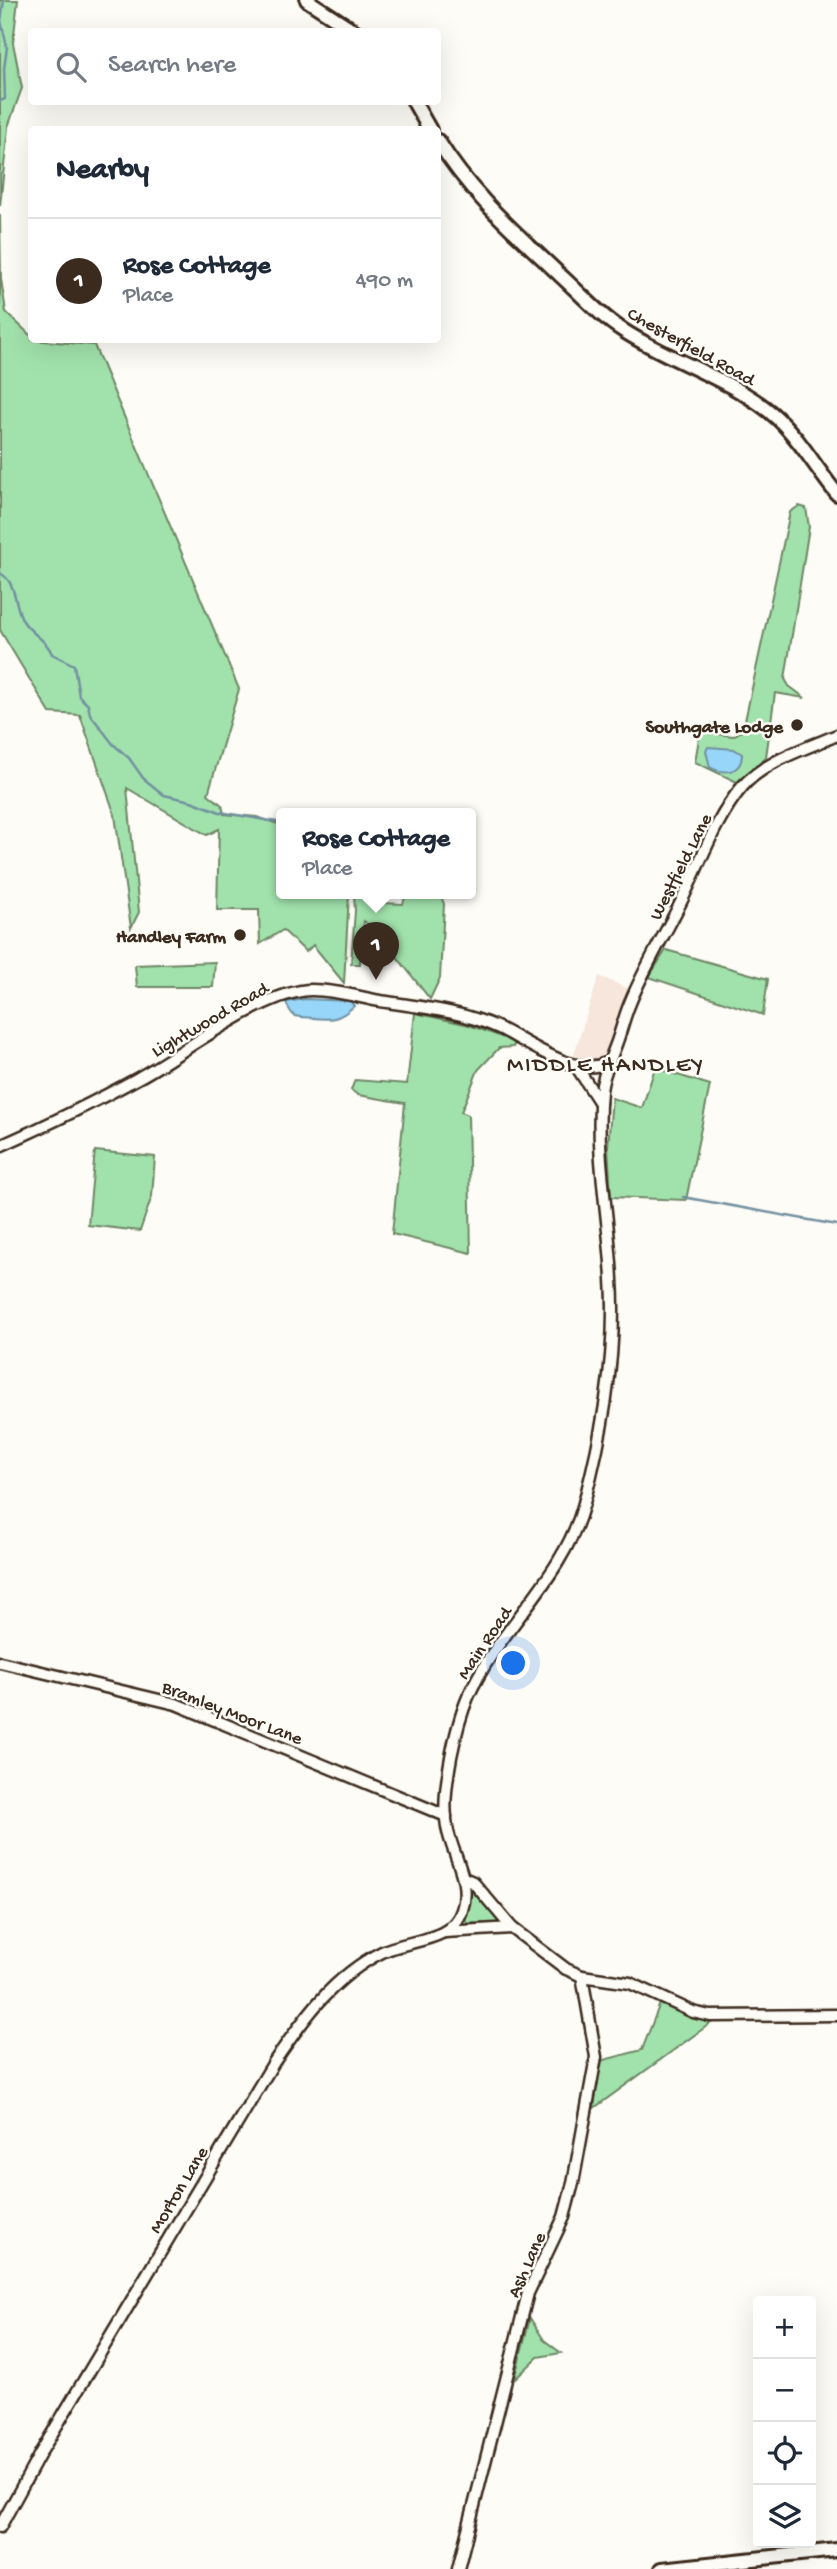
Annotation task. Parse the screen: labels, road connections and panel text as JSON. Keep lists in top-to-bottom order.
{
  "streets": {
    "main road": ["Chesterfield Road"],
    "street": [
      "Westfield Lane",
      "Lightwood Road",
      "Main Road",
      "Bramley Moor Lane",
      "Morton Lane",
      "Ash Lane"
    ]
  },
  "crossings": [
    ["Westfield Lane", "Main Road"],
    ["Main Road", "Bramley Moor Lane"],
    ["Main Road", "Morton Lane"],
    ["Main Road", "Ash Lane"]
  ],
  "districts": ["MIDDLE HANDLEY"],
  "places": ["Southgate Lodge", "Handley Farm"],
  "page": {
    "search": "Search here",
    "heading": "Nearby",
    "list": [
      {
        "mark": "1",
        "name": "Rose Cottage",
        "note": "Place",
        "value": "490 m"
      }
    ],
    "popup": ["Rose Cottage", "Place"],
    "pins": "1",
    "map_buttons": ["+", "−"]
  }
}
